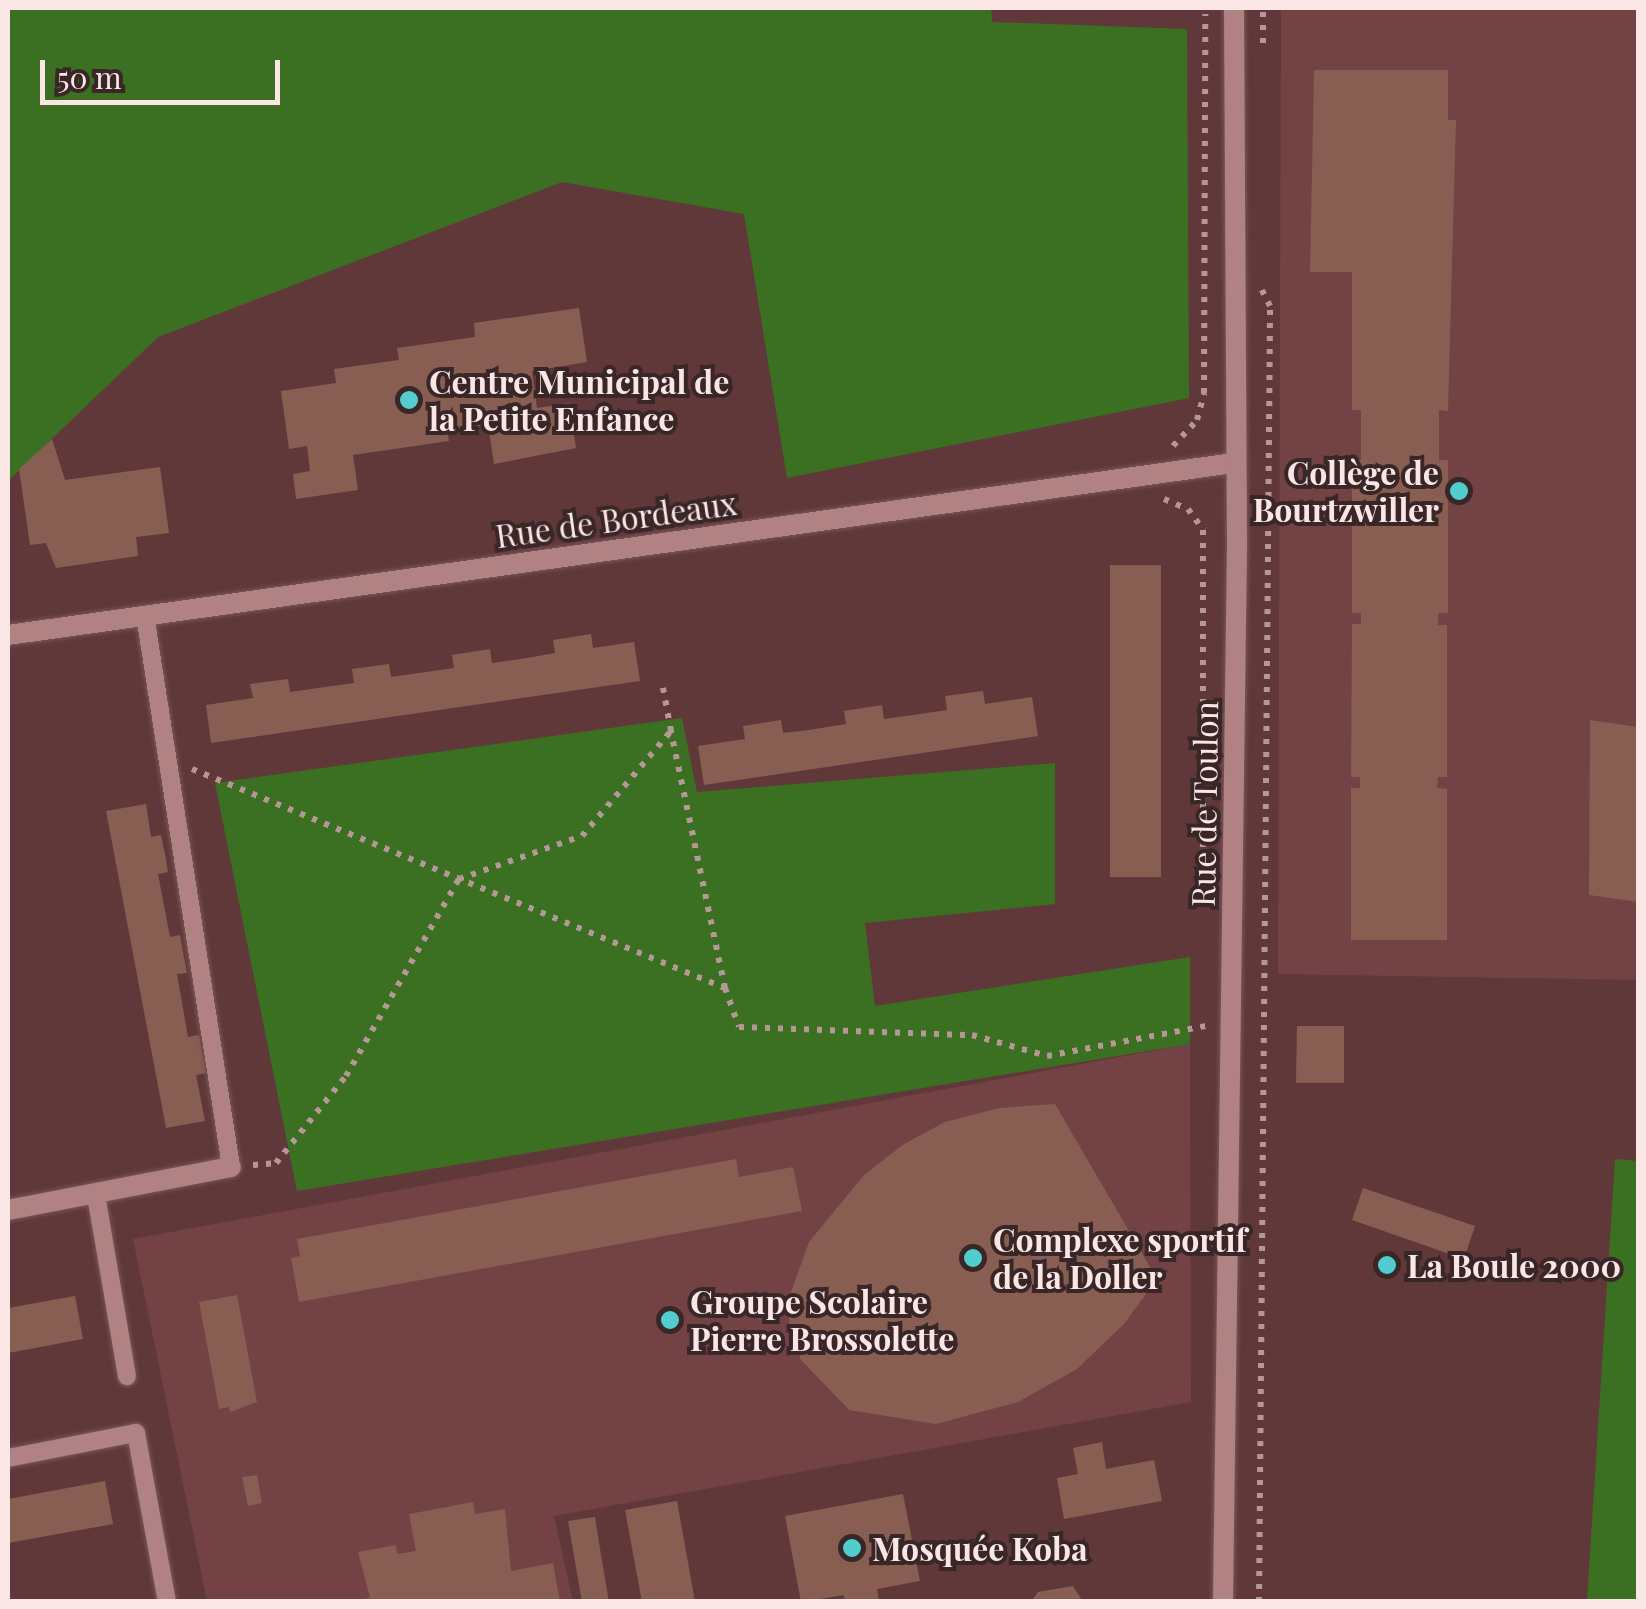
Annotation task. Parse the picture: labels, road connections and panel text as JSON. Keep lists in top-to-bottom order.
{
  "streets": {
    "street": ["Rue de Bordeaux", "Rue de Toulon"]
  },
  "crossings": [
    ["Rue de Bordeaux", "Rue de Toulon"]
  ],
  "places": [
    "Centre Municipal de la Petite Enfance",
    "Collège de Bourtzwiller",
    "Complexe sportif de la Doller",
    "La Boule 2000",
    "Groupe Scolaire Pierre Brossolette",
    "Mosquée Koba"
  ],
  "scale_bar": "50 m"
}
